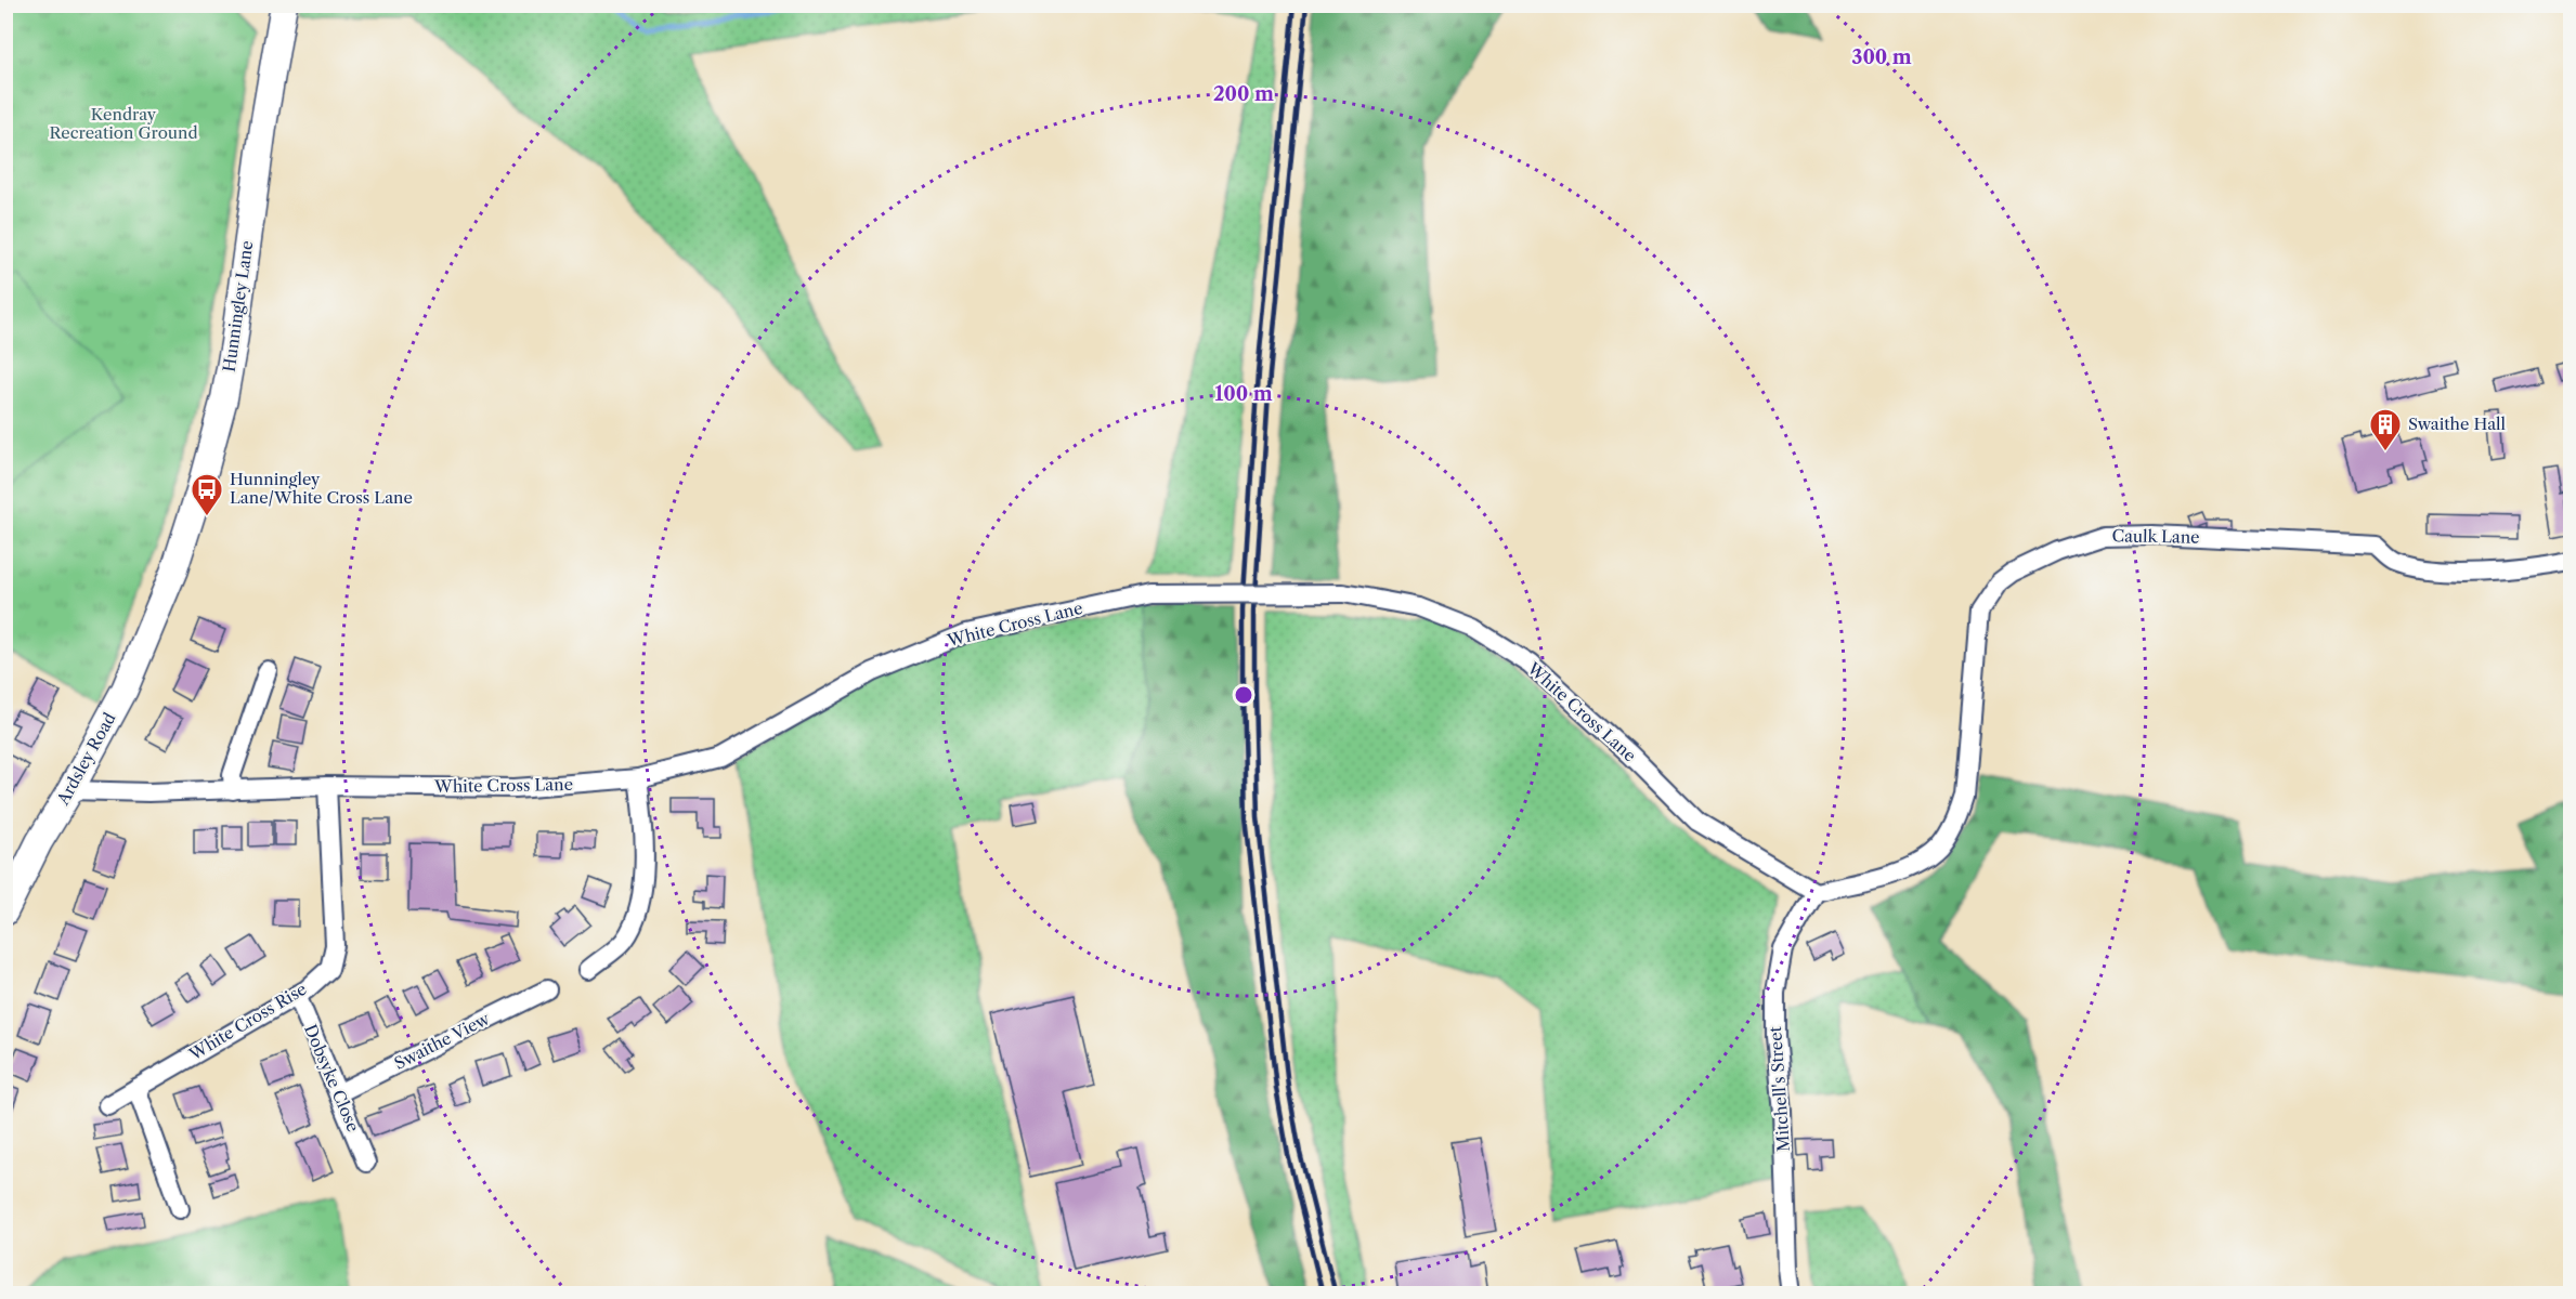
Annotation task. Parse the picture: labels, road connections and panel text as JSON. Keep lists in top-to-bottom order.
{
  "streets": {
    "main road": ["Hunningley Lane", "Ardsley Road"],
    "street": [
      "Caulk Lane",
      "White Cross Lane",
      "White Cross Rise",
      "Swaithe View",
      "Dobsyke Close",
      "Mitchell's Street"
    ]
  },
  "crossings": [
    ["Hunningley Lane", "Ardsley Road"],
    ["Caulk Lane", "White Cross Lane"],
    ["Caulk Lane", "Mitchell's Street"],
    ["White Cross Lane", "Ardsley Road"],
    ["White Cross Lane", "White Cross Rise"],
    ["White Cross Lane", "Mitchell's Street"],
    ["White Cross Rise", "Dobsyke Close"],
    ["Swaithe View", "Dobsyke Close"]
  ],
  "parks": ["Kendray Recreation Ground"],
  "places": {
    "building": ["Swaithe Hall"],
    "bus stop": ["Hunningley Lane/White Cross Lane"]
  },
  "rings": ["300 m", "200 m", "100 m"]
}
